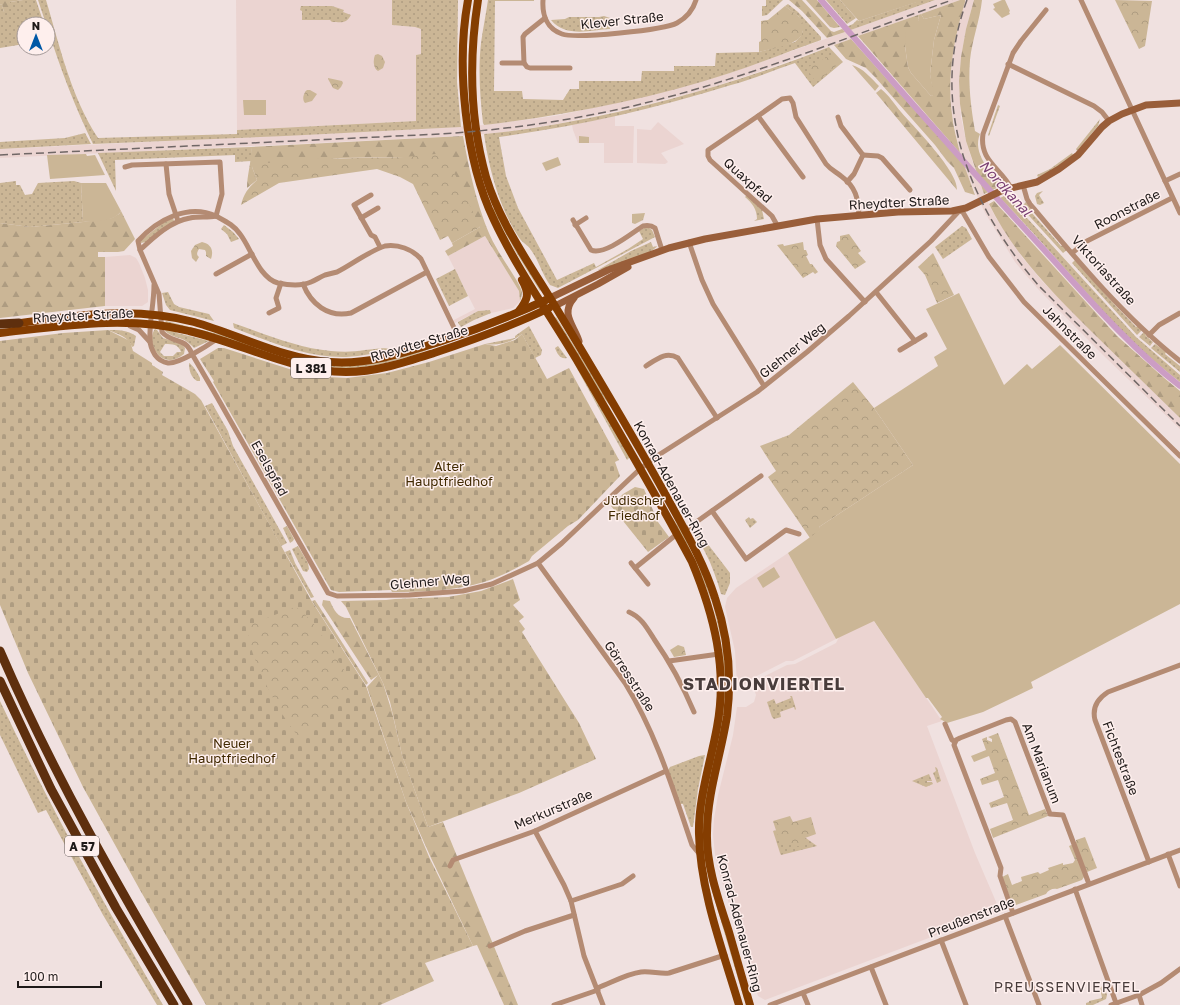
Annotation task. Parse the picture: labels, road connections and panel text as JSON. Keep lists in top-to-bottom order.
{
  "streets": {
    "highway": ["A 57"],
    "main road": ["Rheydter Straße", "L 381", "Konrad-Adenauer-Ring"],
    "street": [
      "Klever Straße",
      "Quaxpfad",
      "Roonstraße",
      "Viktoriastraße",
      "Jahnstraße",
      "Glehner Weg",
      "Eselspfad",
      "Görresstraße",
      "Fichtestraße",
      "Am Marianum",
      "Merkurstraße",
      "Preußenstraße"
    ]
  },
  "crossings": [
    ["Quaxpfad", "Rheydter Straße"],
    ["Rheydter Straße", "Viktoriastraße"],
    ["Rheydter Straße", "Jahnstraße"],
    ["Rheydter Straße", "Glehner Weg"],
    ["Rheydter Straße", "Eselspfad"],
    ["Rheydter Straße", "Konrad-Adenauer-Ring"],
    ["Roonstraße", "Viktoriastraße"],
    ["Jahnstraße", "Glehner Weg"],
    ["Glehner Weg", "Eselspfad"],
    ["Glehner Weg", "Konrad-Adenauer-Ring"],
    ["Glehner Weg", "Görresstraße"],
    ["Konrad-Adenauer-Ring", "Görresstraße"],
    ["Görresstraße", "Merkurstraße"],
    ["Fichtestraße", "Preußenstraße"],
    ["Am Marianum", "Preußenstraße"]
  ],
  "districts": ["STADIONVIERTEL", "PREUSSENVIERTEL"],
  "water": ["Nordkanal"],
  "parks": ["Alter Hauptfriedhof", "Jüdischer Friedhof", "Neuer Hauptfriedhof"],
  "scale_bar": "100 m",
  "north": "top"
}
